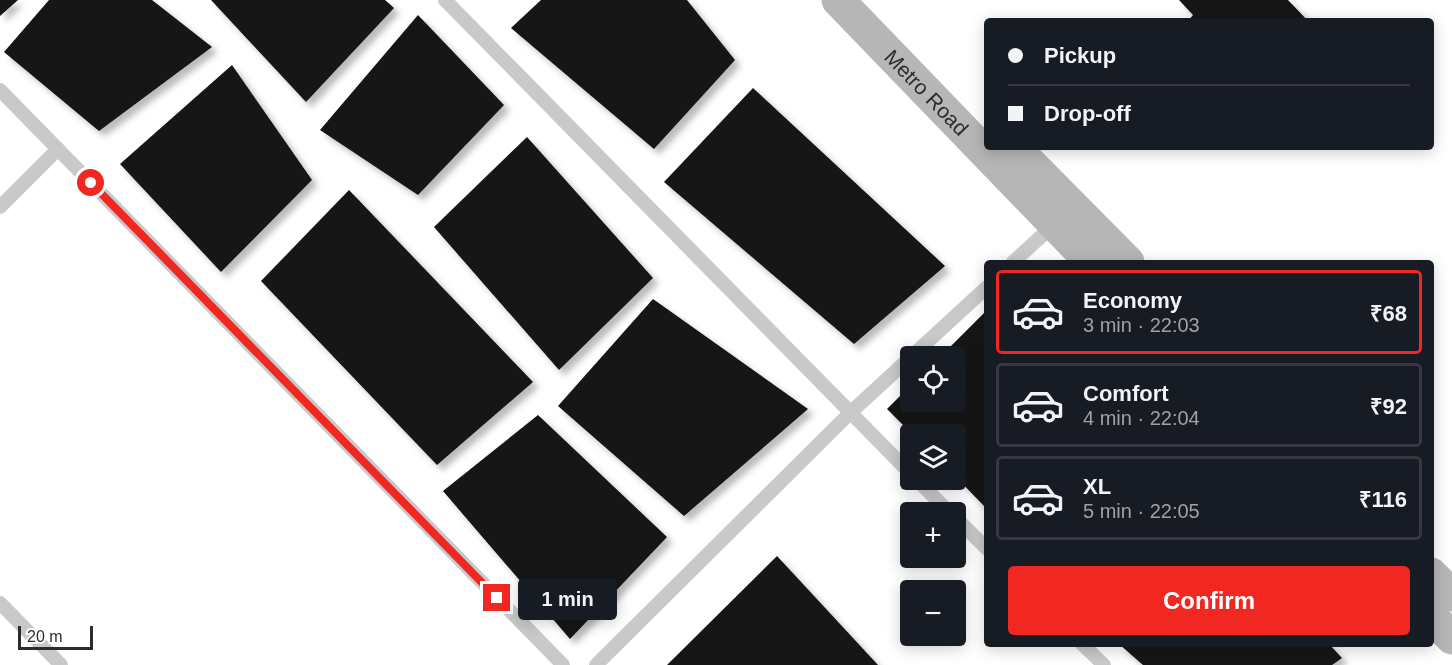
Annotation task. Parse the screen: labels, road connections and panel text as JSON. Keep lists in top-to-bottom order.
{
  "streets": {
    "street": ["Metro Road"]
  },
  "scale_bar": "20 m",
  "page": {
    "banner": ["Pickup", "Drop-off"],
    "list": [
      {
        "name": "Economy",
        "note": "3 min · 22:03",
        "value": "₹68"
      },
      {
        "name": "Comfort",
        "note": "4 min · 22:04",
        "value": "₹92"
      },
      {
        "name": "XL",
        "note": "5 min · 22:05",
        "value": "₹116"
      }
    ],
    "map_buttons": ["+", "−"],
    "buttons": "Confirm",
    "bubble": "1 min",
    "scale": "20 m"
  }
}
